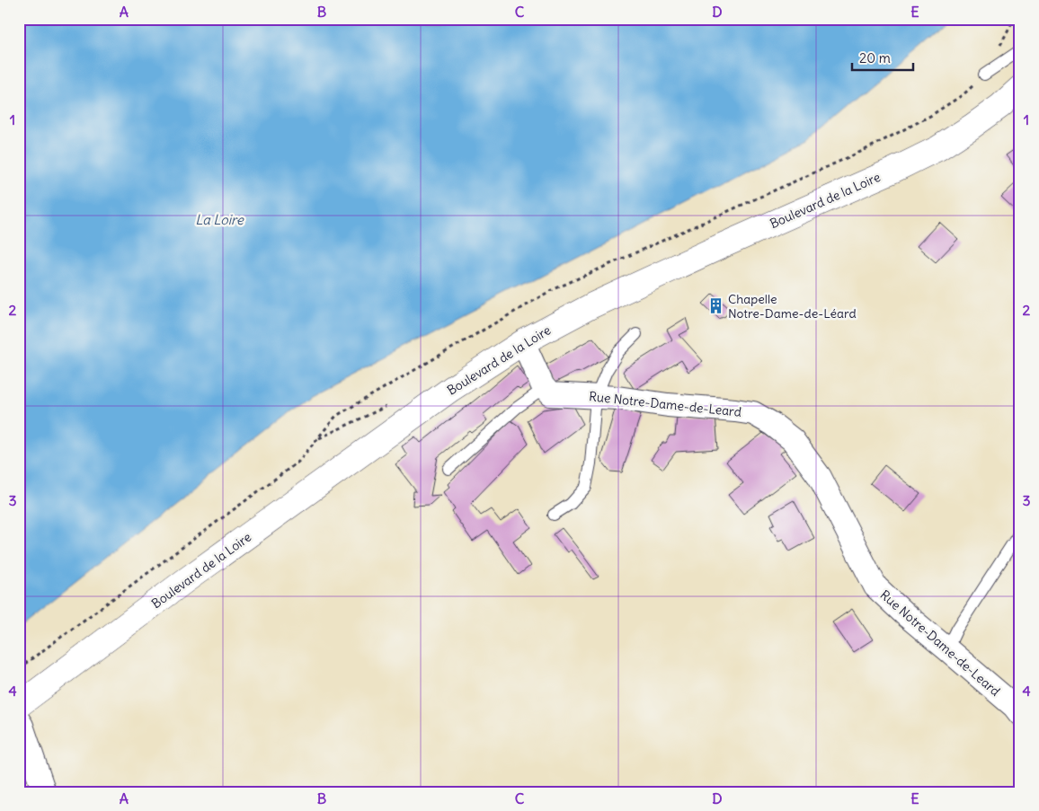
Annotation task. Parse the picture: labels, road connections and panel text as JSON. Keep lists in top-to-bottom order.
{
  "streets": {
    "main road": ["Boulevard de la Loire"],
    "street": ["Rue Notre-Dame-de-Leard"]
  },
  "water": ["La Loire"],
  "places": {
    "building": ["Chapelle Notre-Dame-de-Léard"]
  },
  "scale_bar": "20 m",
  "grid": {
    "columns": [
      "A",
      "B",
      "C",
      "D",
      "E"
    ],
    "rows": [
      "1",
      "2",
      "3",
      "4"
    ]
  }
}
